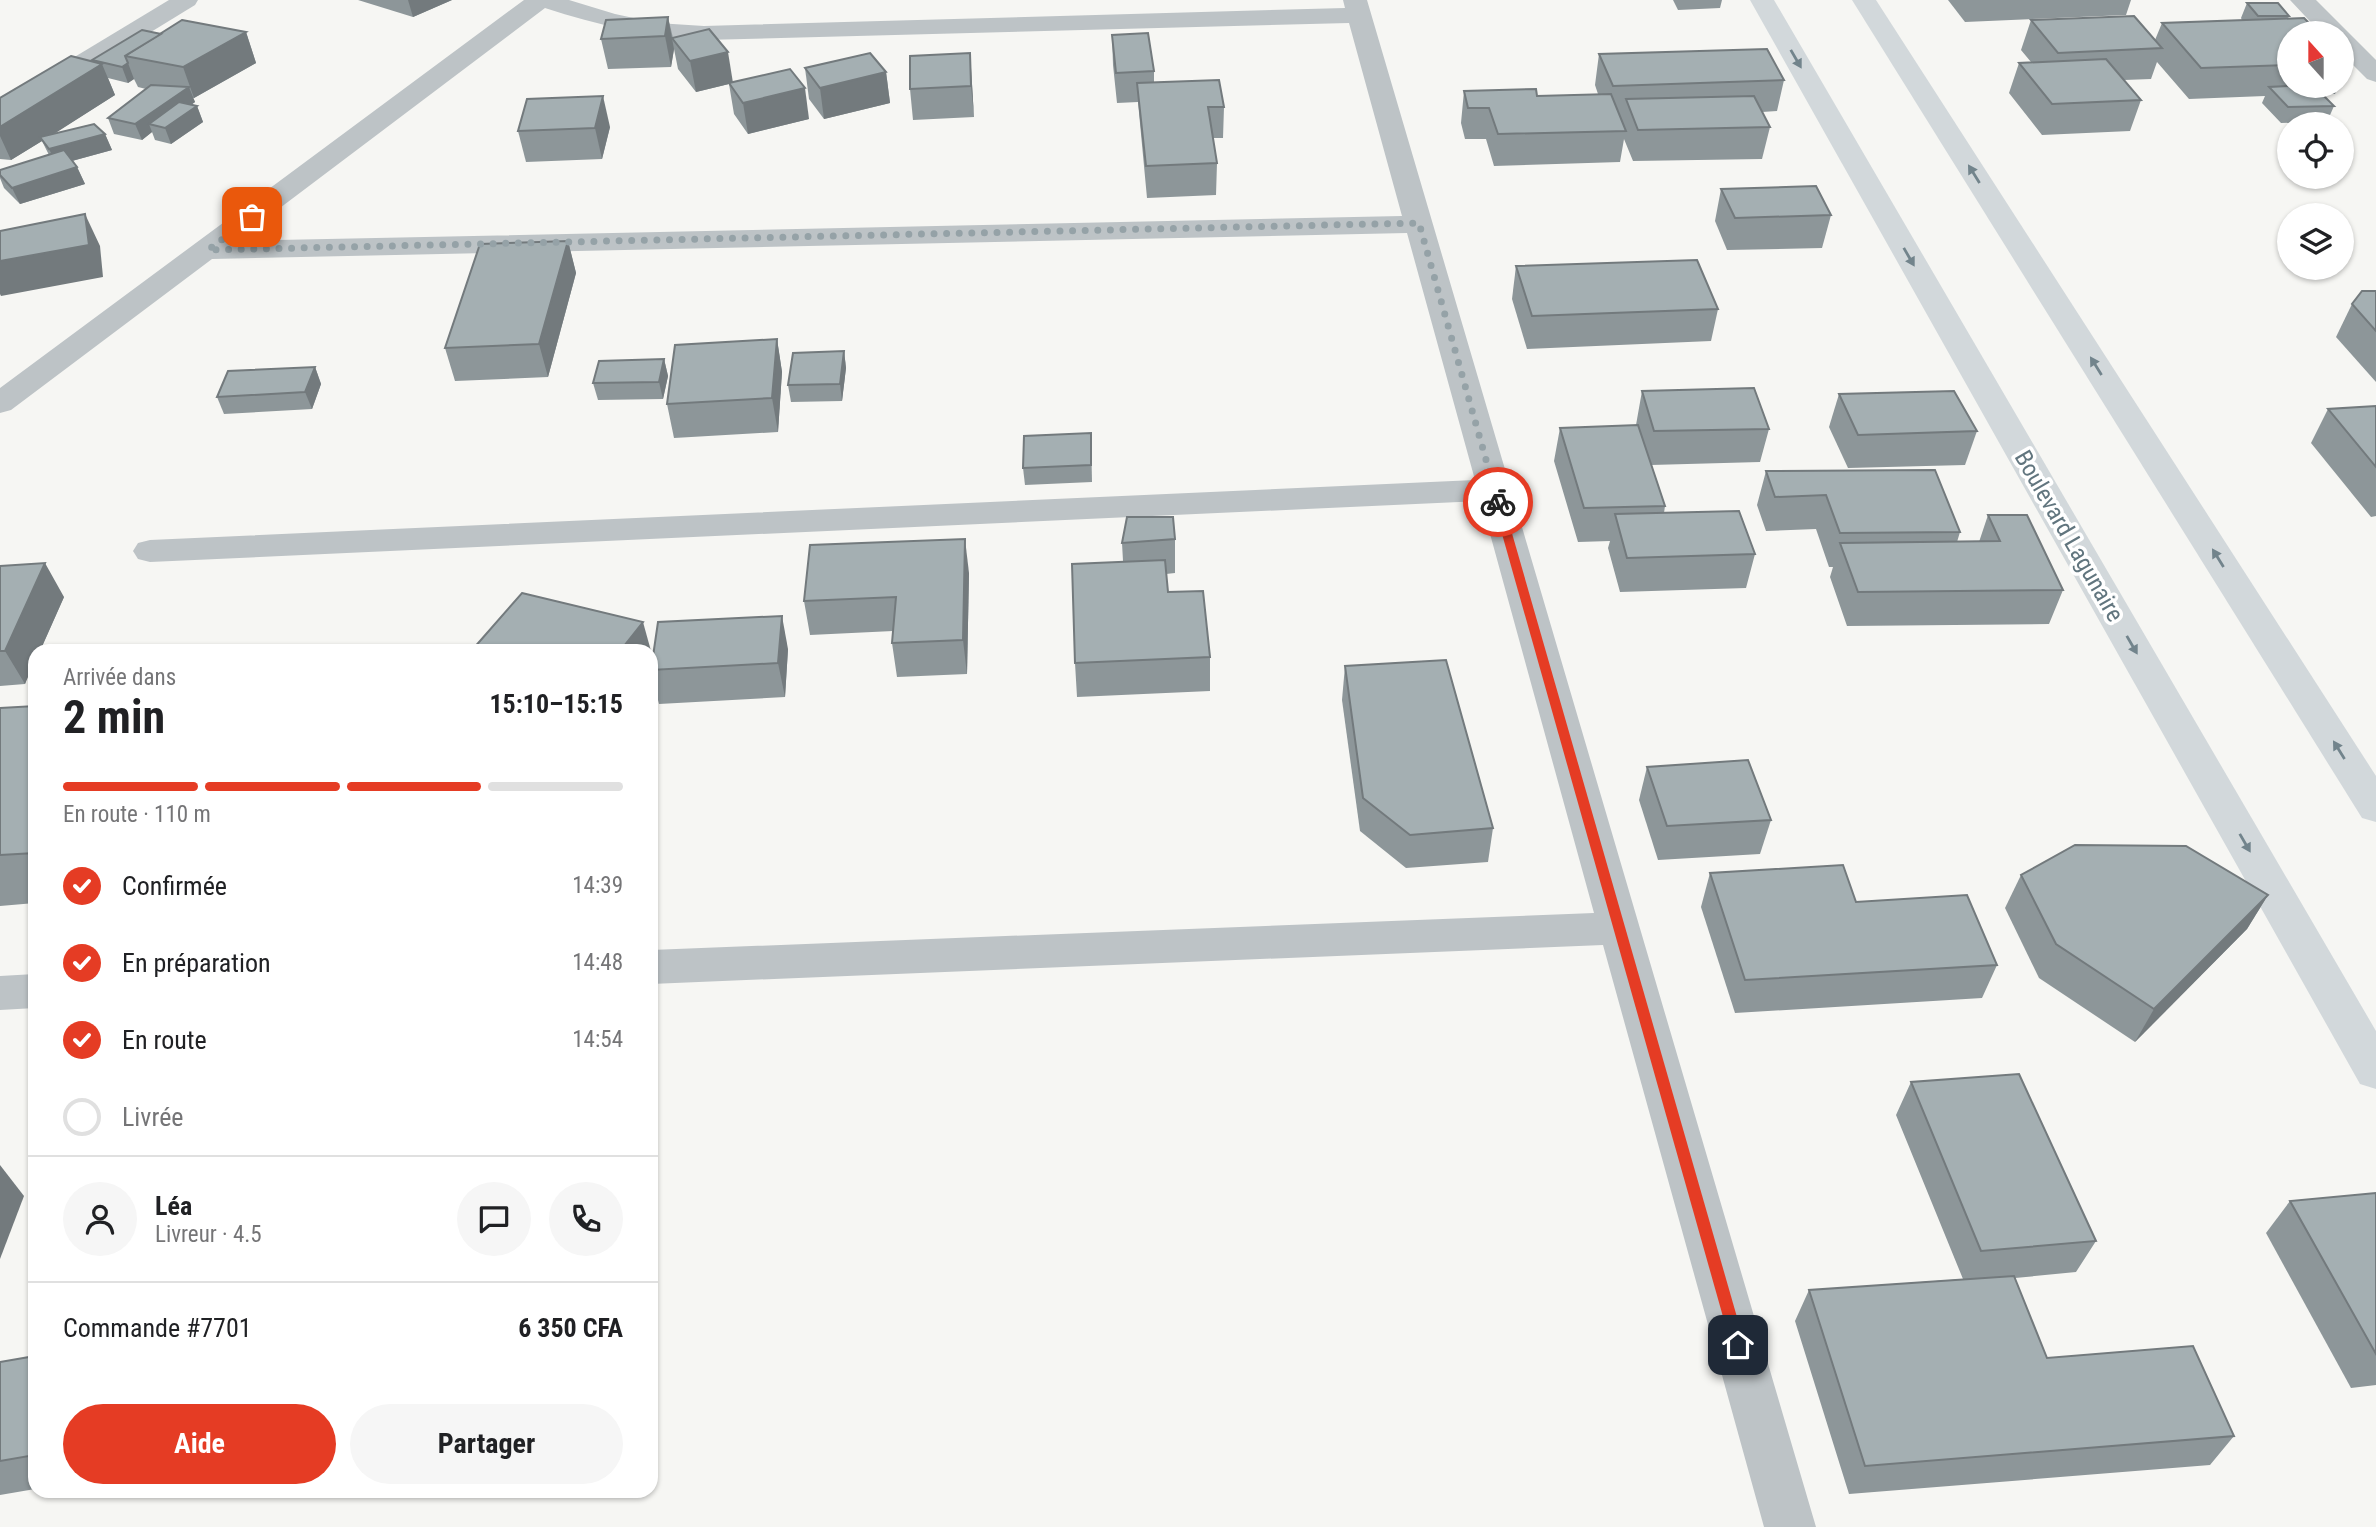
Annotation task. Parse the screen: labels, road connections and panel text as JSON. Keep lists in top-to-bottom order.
{
  "streets": {
    "main road": ["Boulevard Lagunaire"]
  },
  "north": "top",
  "page": {
    "heading": ["2 min", "Arrivée dans", "15:10–15:15"],
    "panel": [
      "Léa",
      "Livreur · 4.5",
      "Commande #7701",
      "6 350 CFA"
    ],
    "bar": "En route · 110 m",
    "list": [
      ["Confirmée", "14:39"],
      ["En préparation", "14:48"],
      ["En route", "14:54"],
      "Livrée"
    ],
    "buttons": ["Aide", "Partager"]
  }
}
